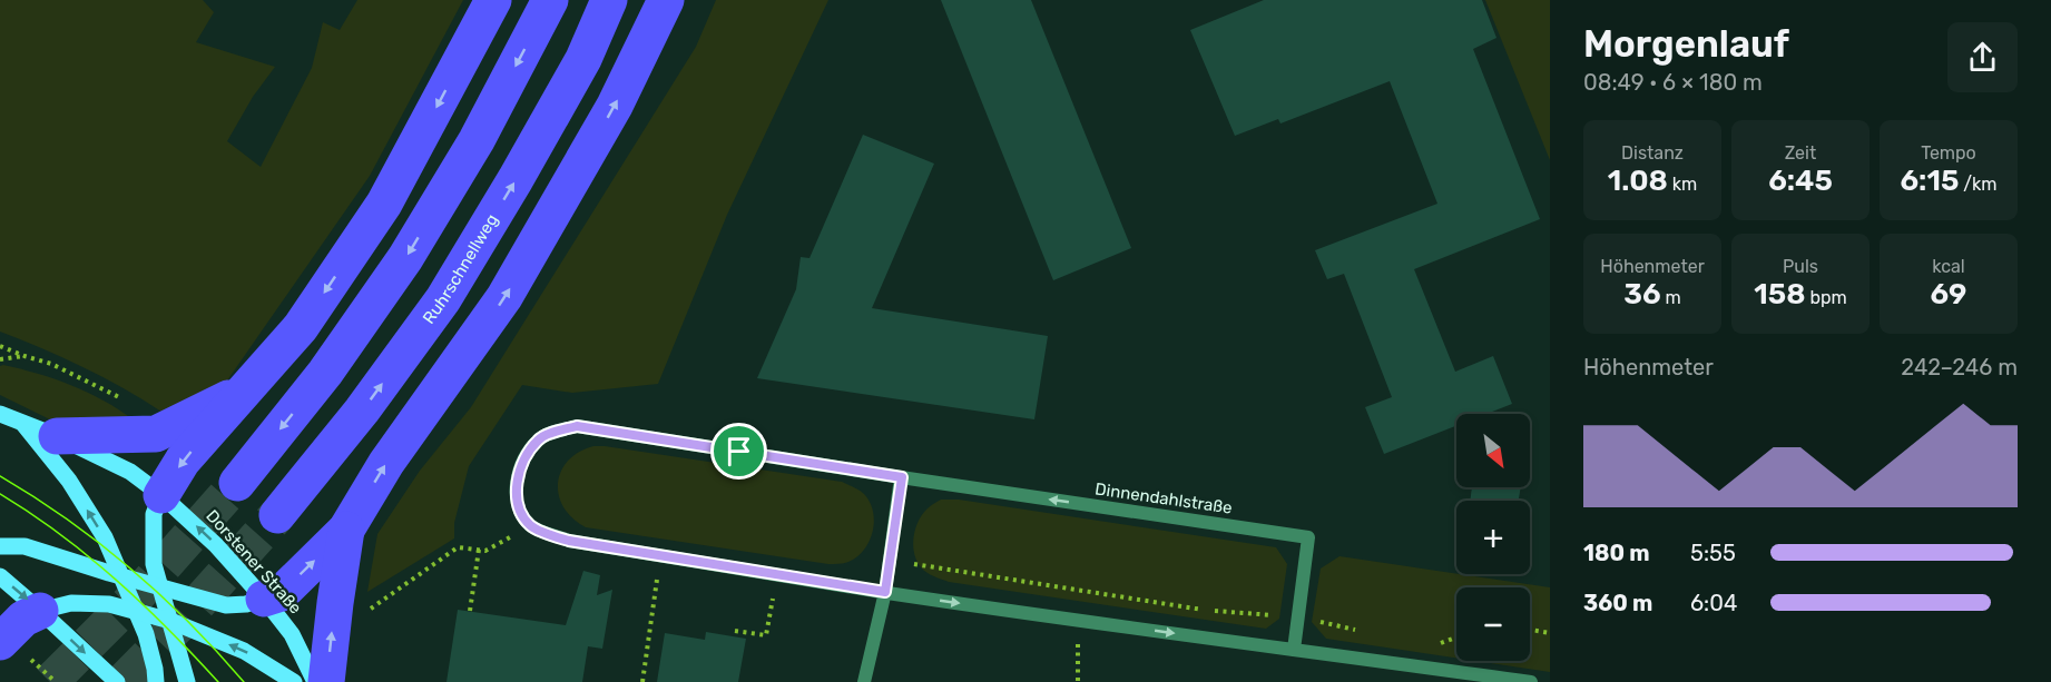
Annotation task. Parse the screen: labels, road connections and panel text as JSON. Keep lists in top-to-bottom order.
{
  "streets": {
    "highway": ["Ruhrschnellweg"],
    "main road": ["Dorstener Straße"],
    "street": ["Dinnendahlstraße"]
  },
  "north": "bottom right",
  "page": {
    "heading": ["Morgenlauf", "08:49 · 6 × 180 m"],
    "stats": [
      ["Distanz", "1.08 km"],
      ["Zeit", "6:45"],
      ["Tempo", "6:15 /km"],
      ["Höhenmeter", "36 m"],
      ["Puls", "158 bpm"],
      ["kcal", "69"]
    ],
    "chart": ["Höhenmeter", "242–246 m"],
    "map_buttons": ["+", "−"],
    "list": [
      {
        "name": "180 m",
        "note": "5:55"
      },
      {
        "name": "360 m",
        "note": "6:04"
      }
    ]
  }
}
